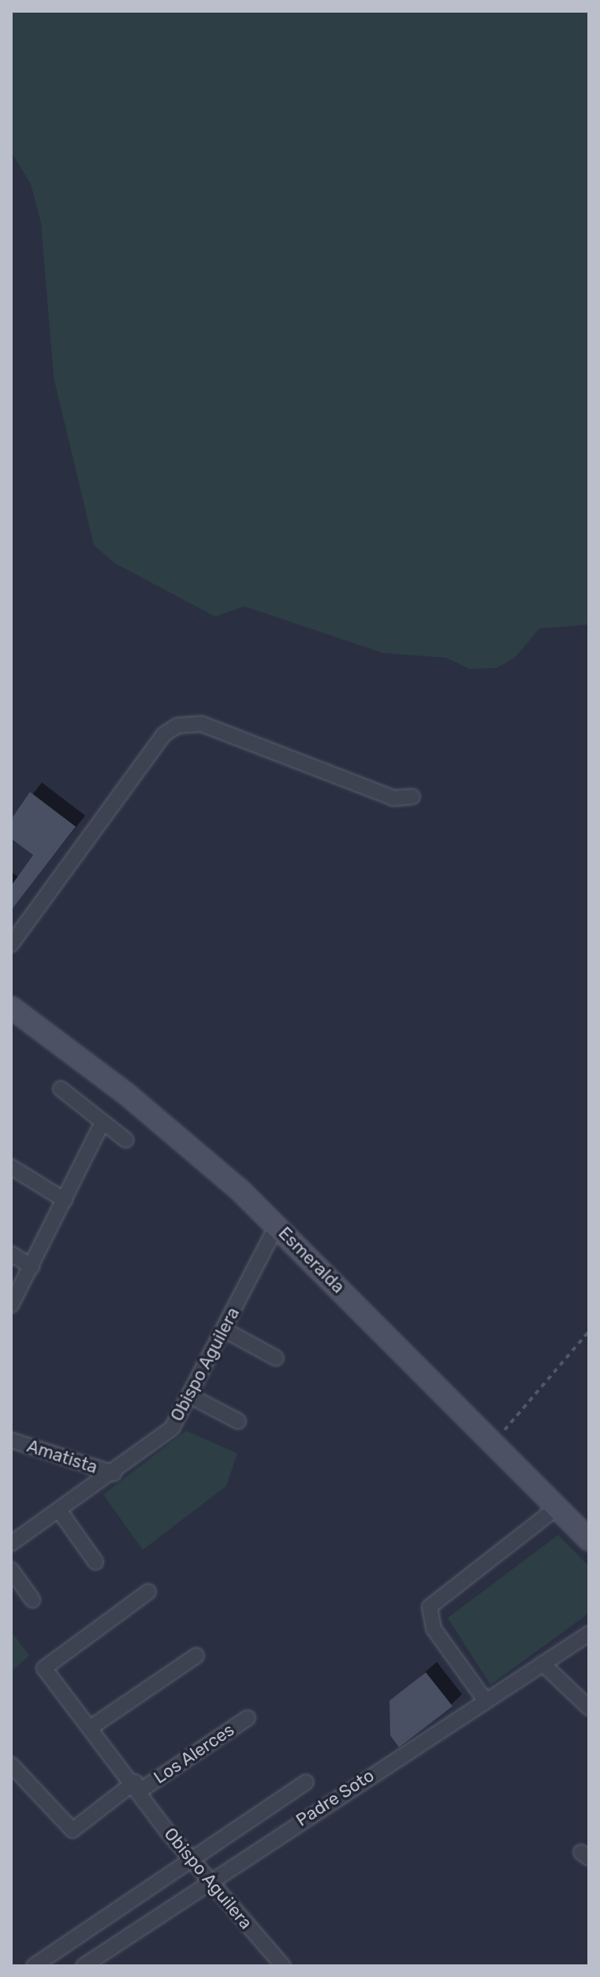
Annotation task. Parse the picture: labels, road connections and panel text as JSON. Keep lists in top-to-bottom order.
{
  "streets": {
    "street": [
      "Esmeralda",
      "Obispo Aguilera",
      "Amatista",
      "Los Alerces",
      "Padre Soto"
    ]
  },
  "crossings": [
    ["Esmeralda", "Obispo Aguilera"],
    ["Obispo Aguilera", "Amatista"],
    ["Obispo Aguilera", "Los Alerces"],
    ["Obispo Aguilera", "Padre Soto"]
  ]
}
